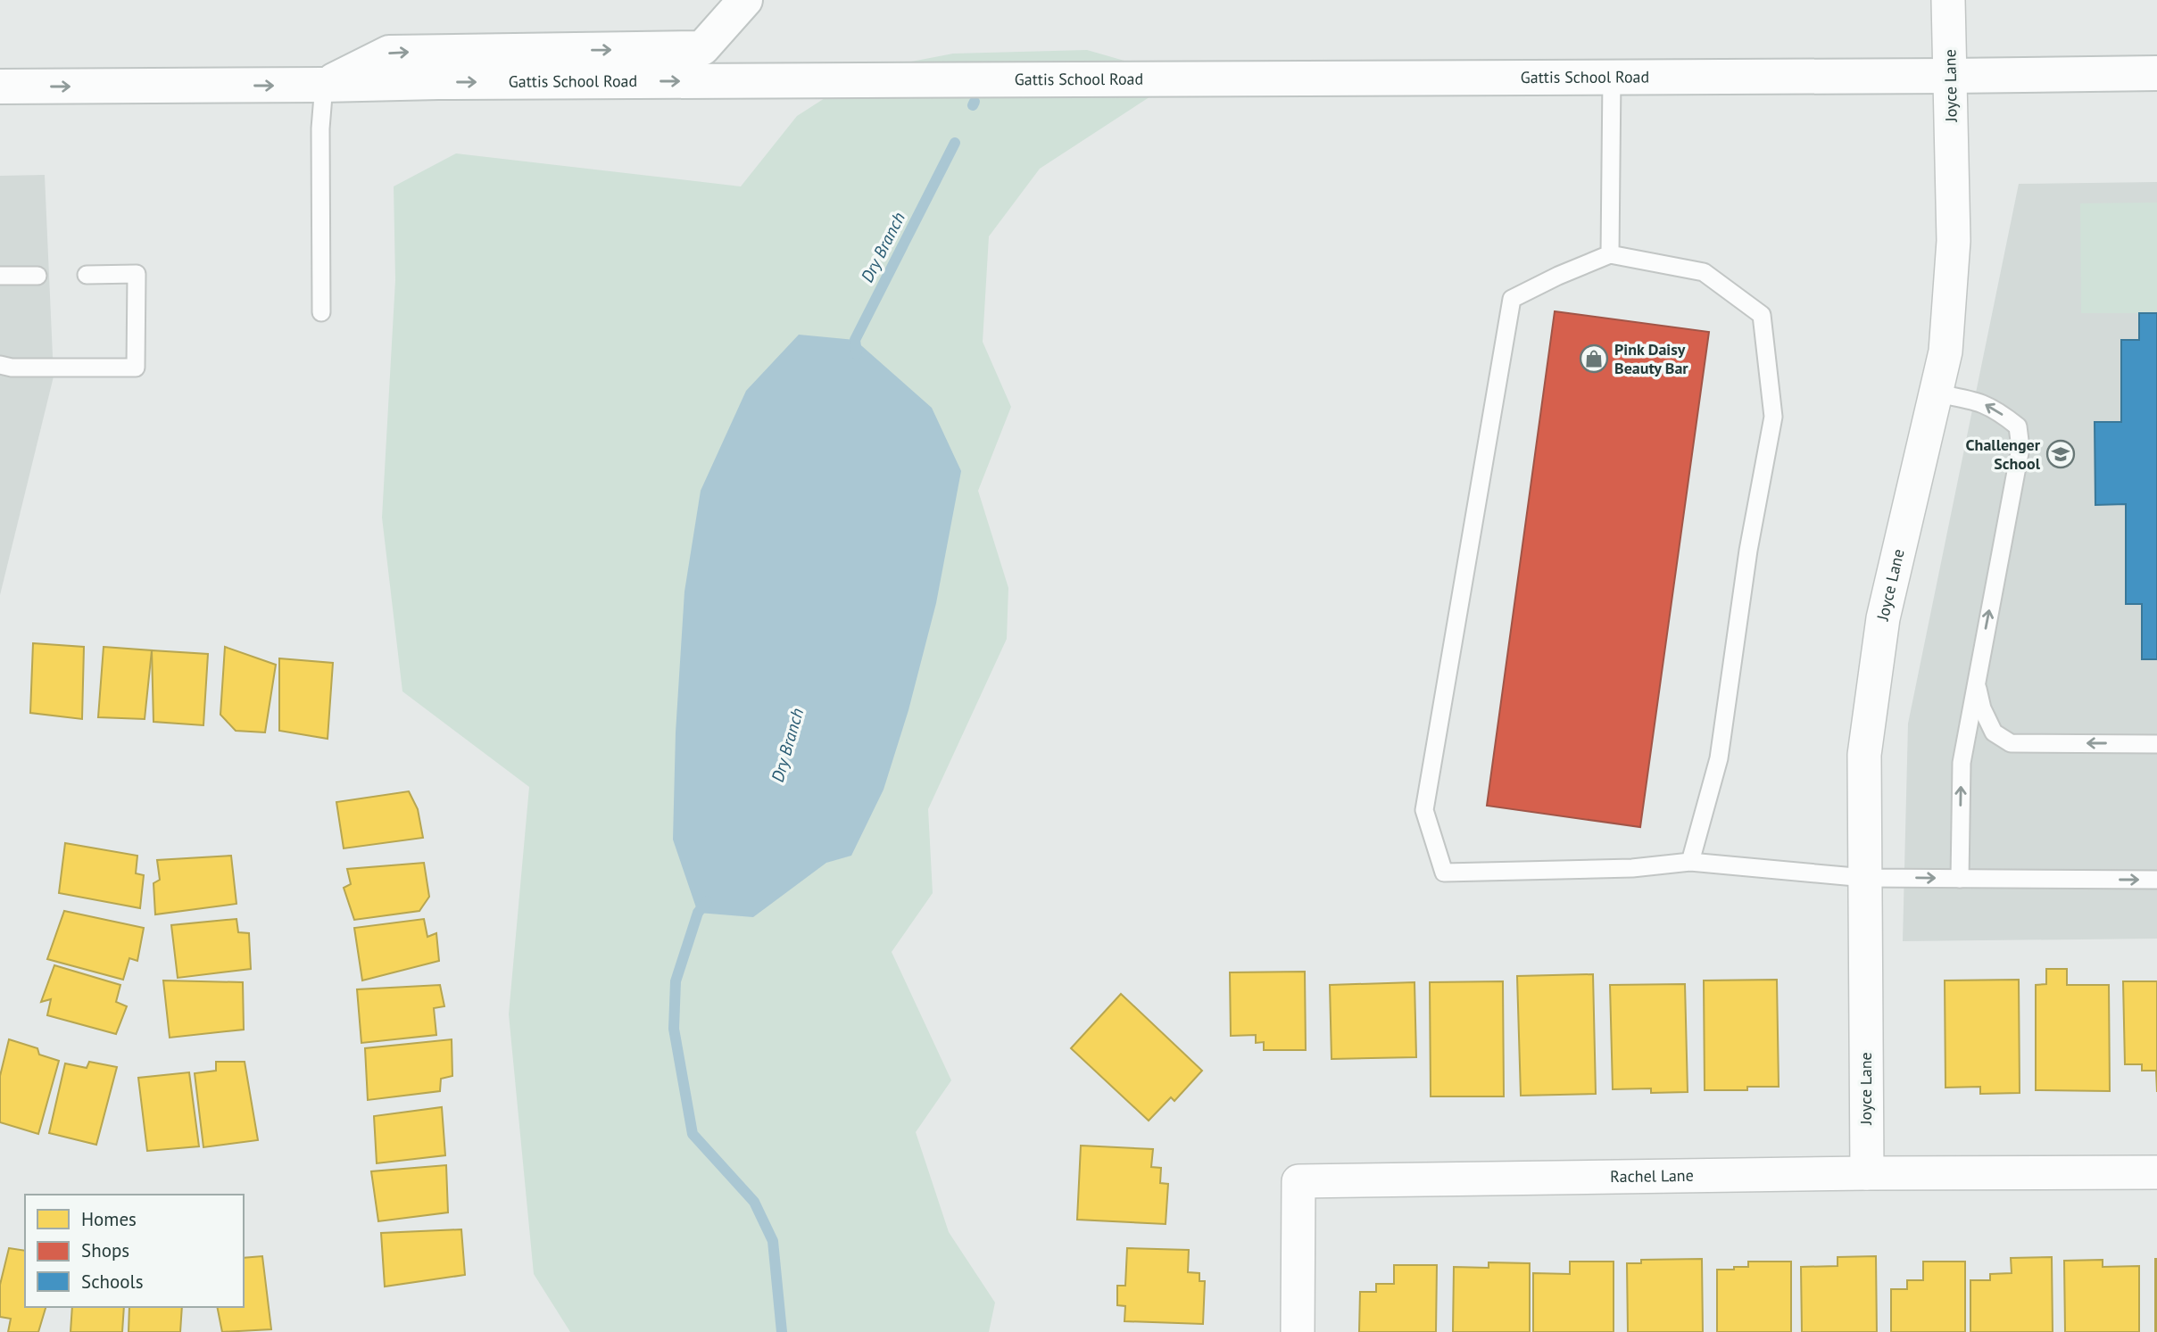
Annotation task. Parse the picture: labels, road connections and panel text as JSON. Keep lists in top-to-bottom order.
{
  "streets": {
    "main road": ["Gattis School Road"],
    "street": ["Joyce Lane", "Rachel Lane"]
  },
  "crossings": [
    ["Gattis School Road", "Joyce Lane"],
    ["Joyce Lane", "Rachel Lane"]
  ],
  "one_way": ["Gattis School Road"],
  "water": ["Dry Branch"],
  "places": {
    "shop": ["Pink Daisy Beauty Bar"],
    "school or university": ["Challenger School"]
  },
  "legend": ["Homes", "Shops", "Schools"]
}
